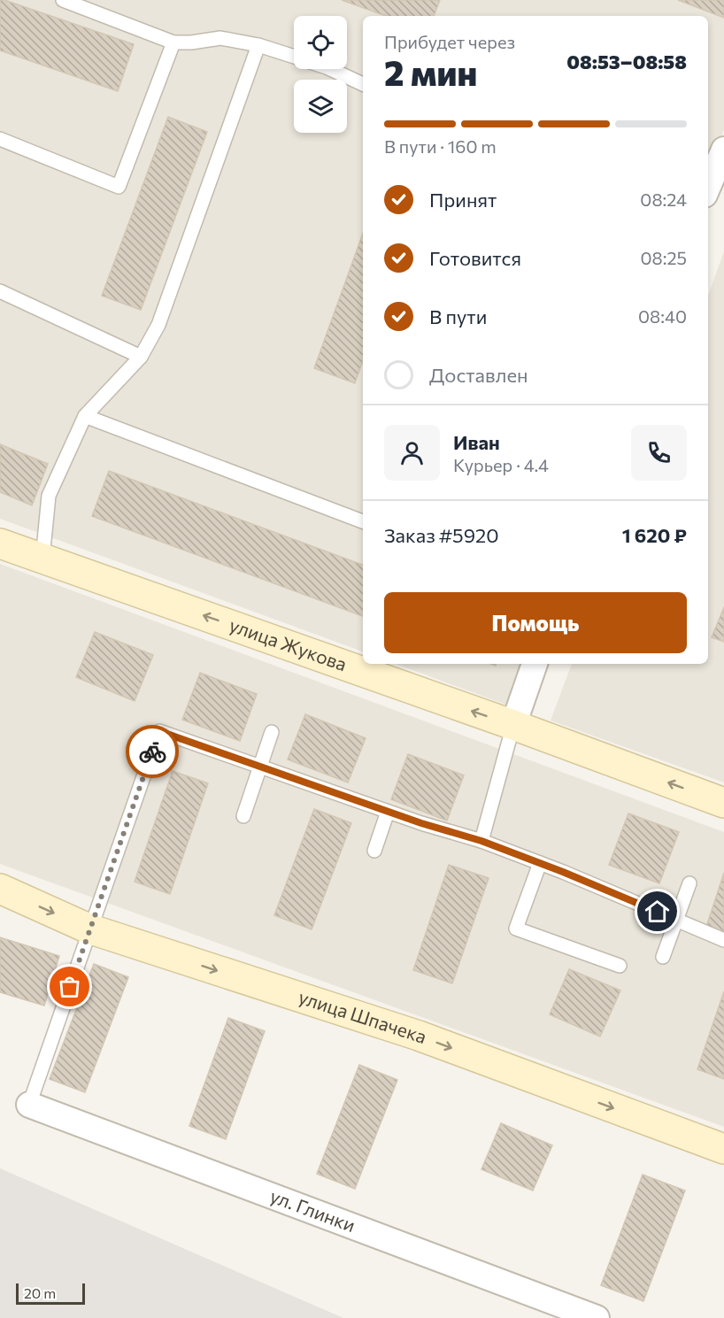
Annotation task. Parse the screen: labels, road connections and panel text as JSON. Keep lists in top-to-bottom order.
{
  "streets": {
    "street": ["улица Жукова", "улица Шпачека", "ул. Глинки"]
  },
  "one_way": ["улица Жукова", "улица Шпачека"],
  "scale_bar": "20 m",
  "page": {
    "heading": ["2 мин", "Прибудет через", "08:53–08:58"],
    "panel": [
      "Иван",
      "Курьер · 4.4",
      "Заказ #5920",
      "1 620 ₽"
    ],
    "bar": "В пути · 160 m",
    "list": [
      ["Принят", "08:24"],
      ["Готовится", "08:25"],
      ["В пути", "08:40"],
      "Доставлен"
    ],
    "buttons": "Помощь",
    "scale": "20 m"
  }
}
